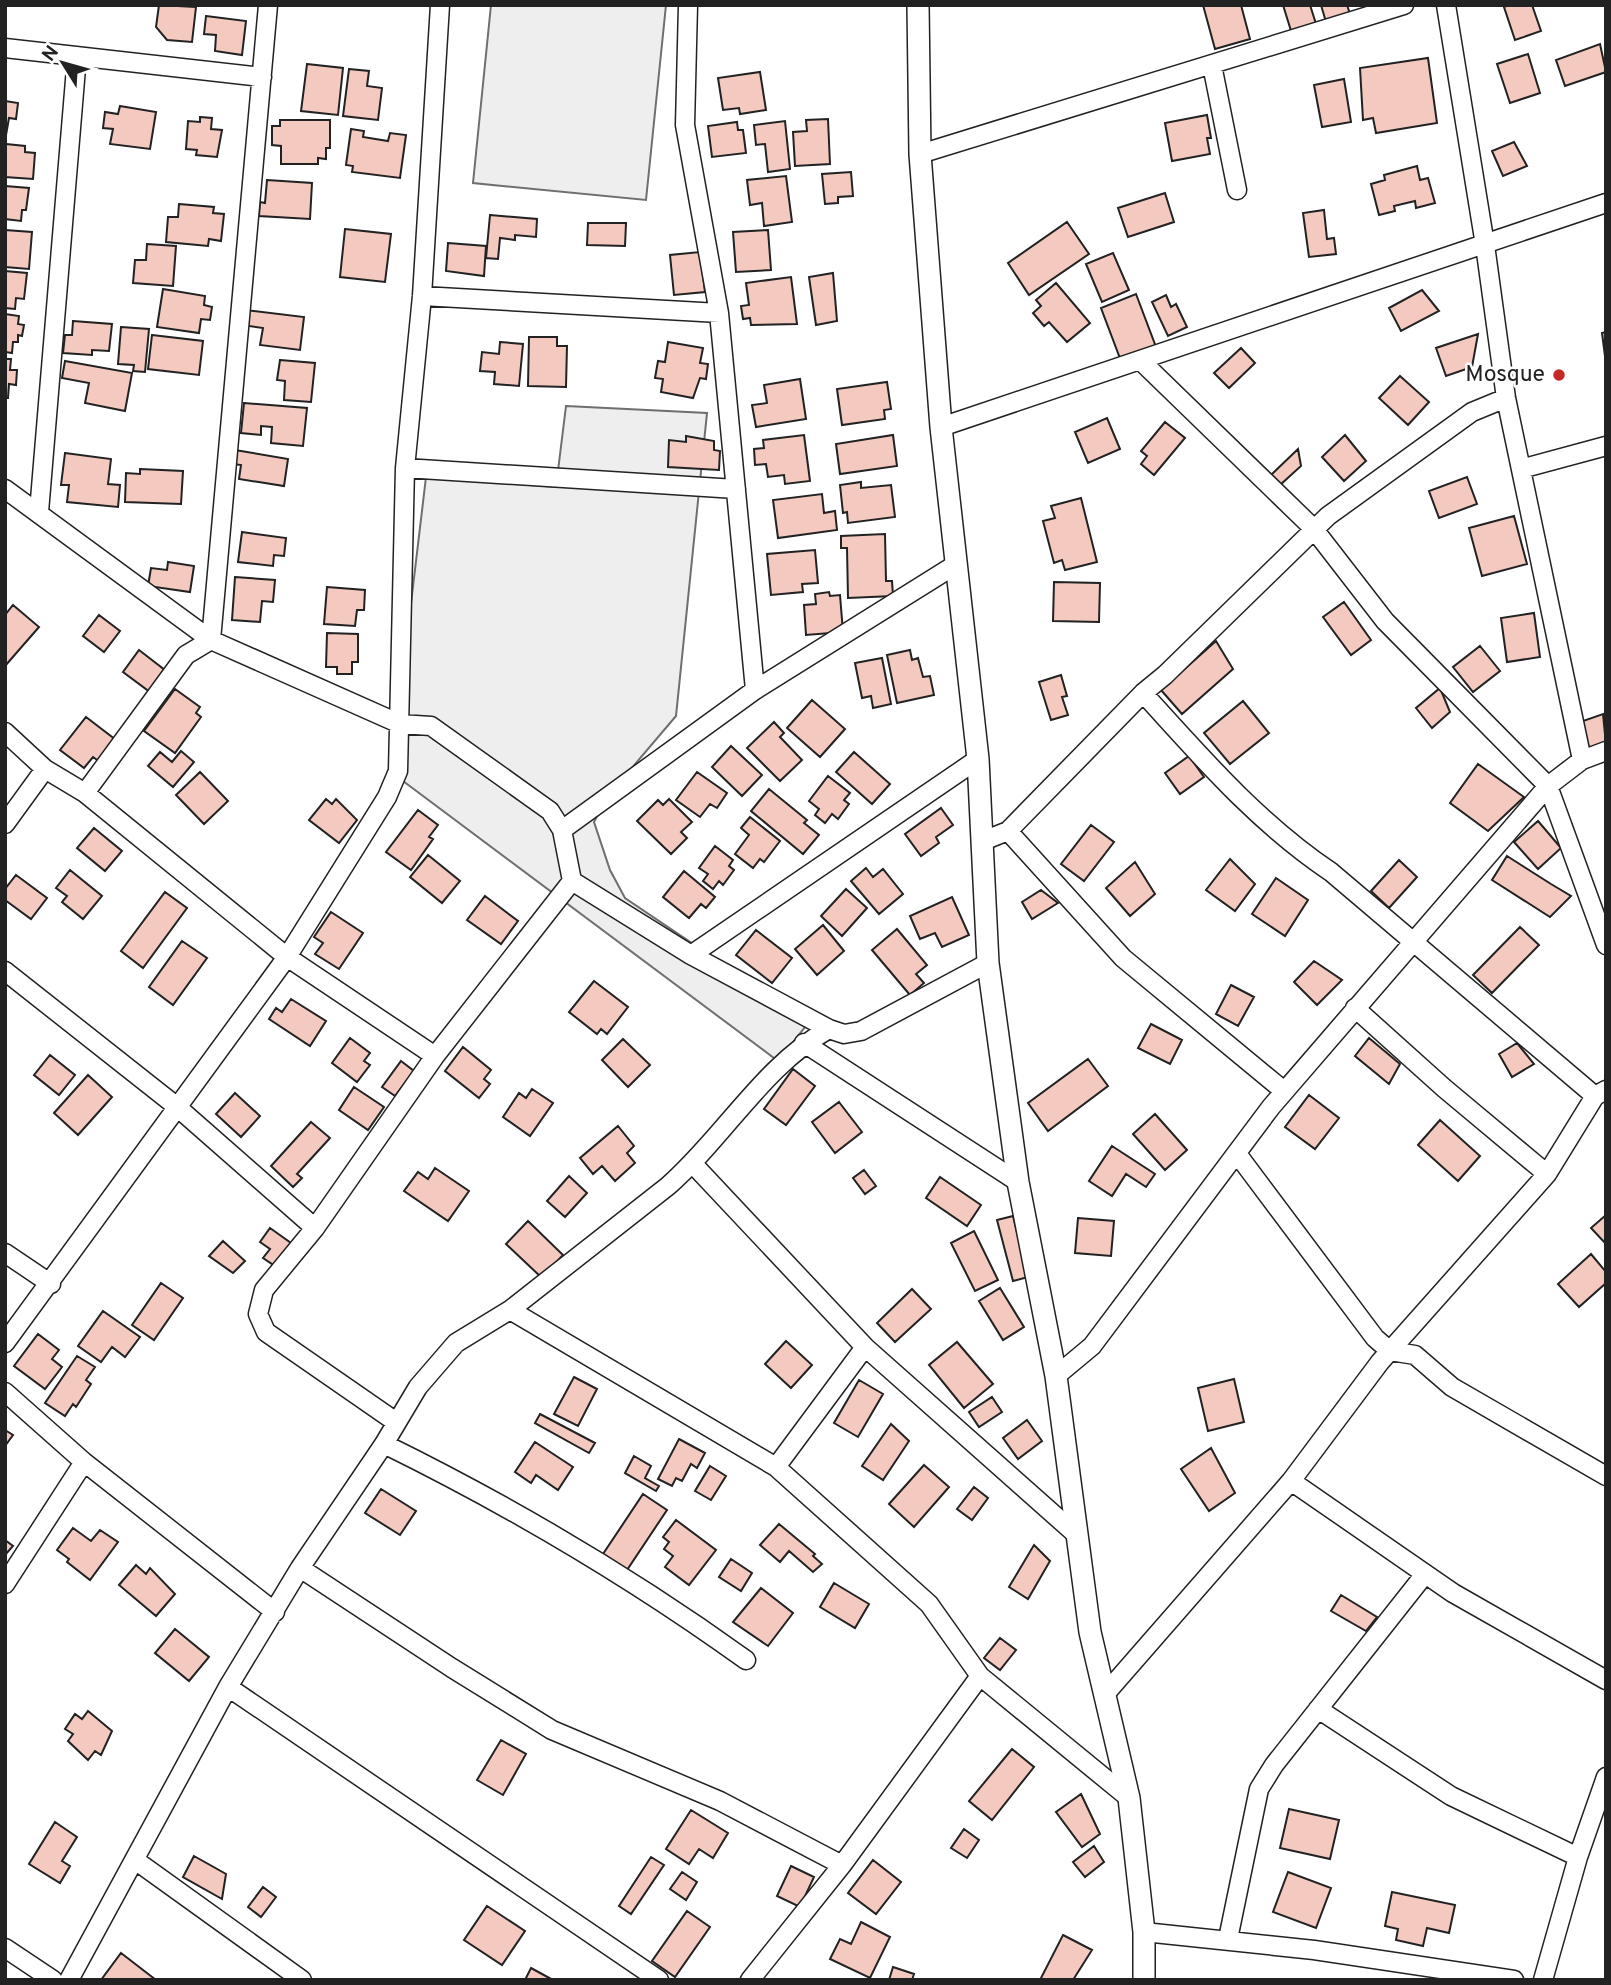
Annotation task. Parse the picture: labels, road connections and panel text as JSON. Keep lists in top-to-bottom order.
{
  "places": ["Mosque"],
  "north": "top left"
}
